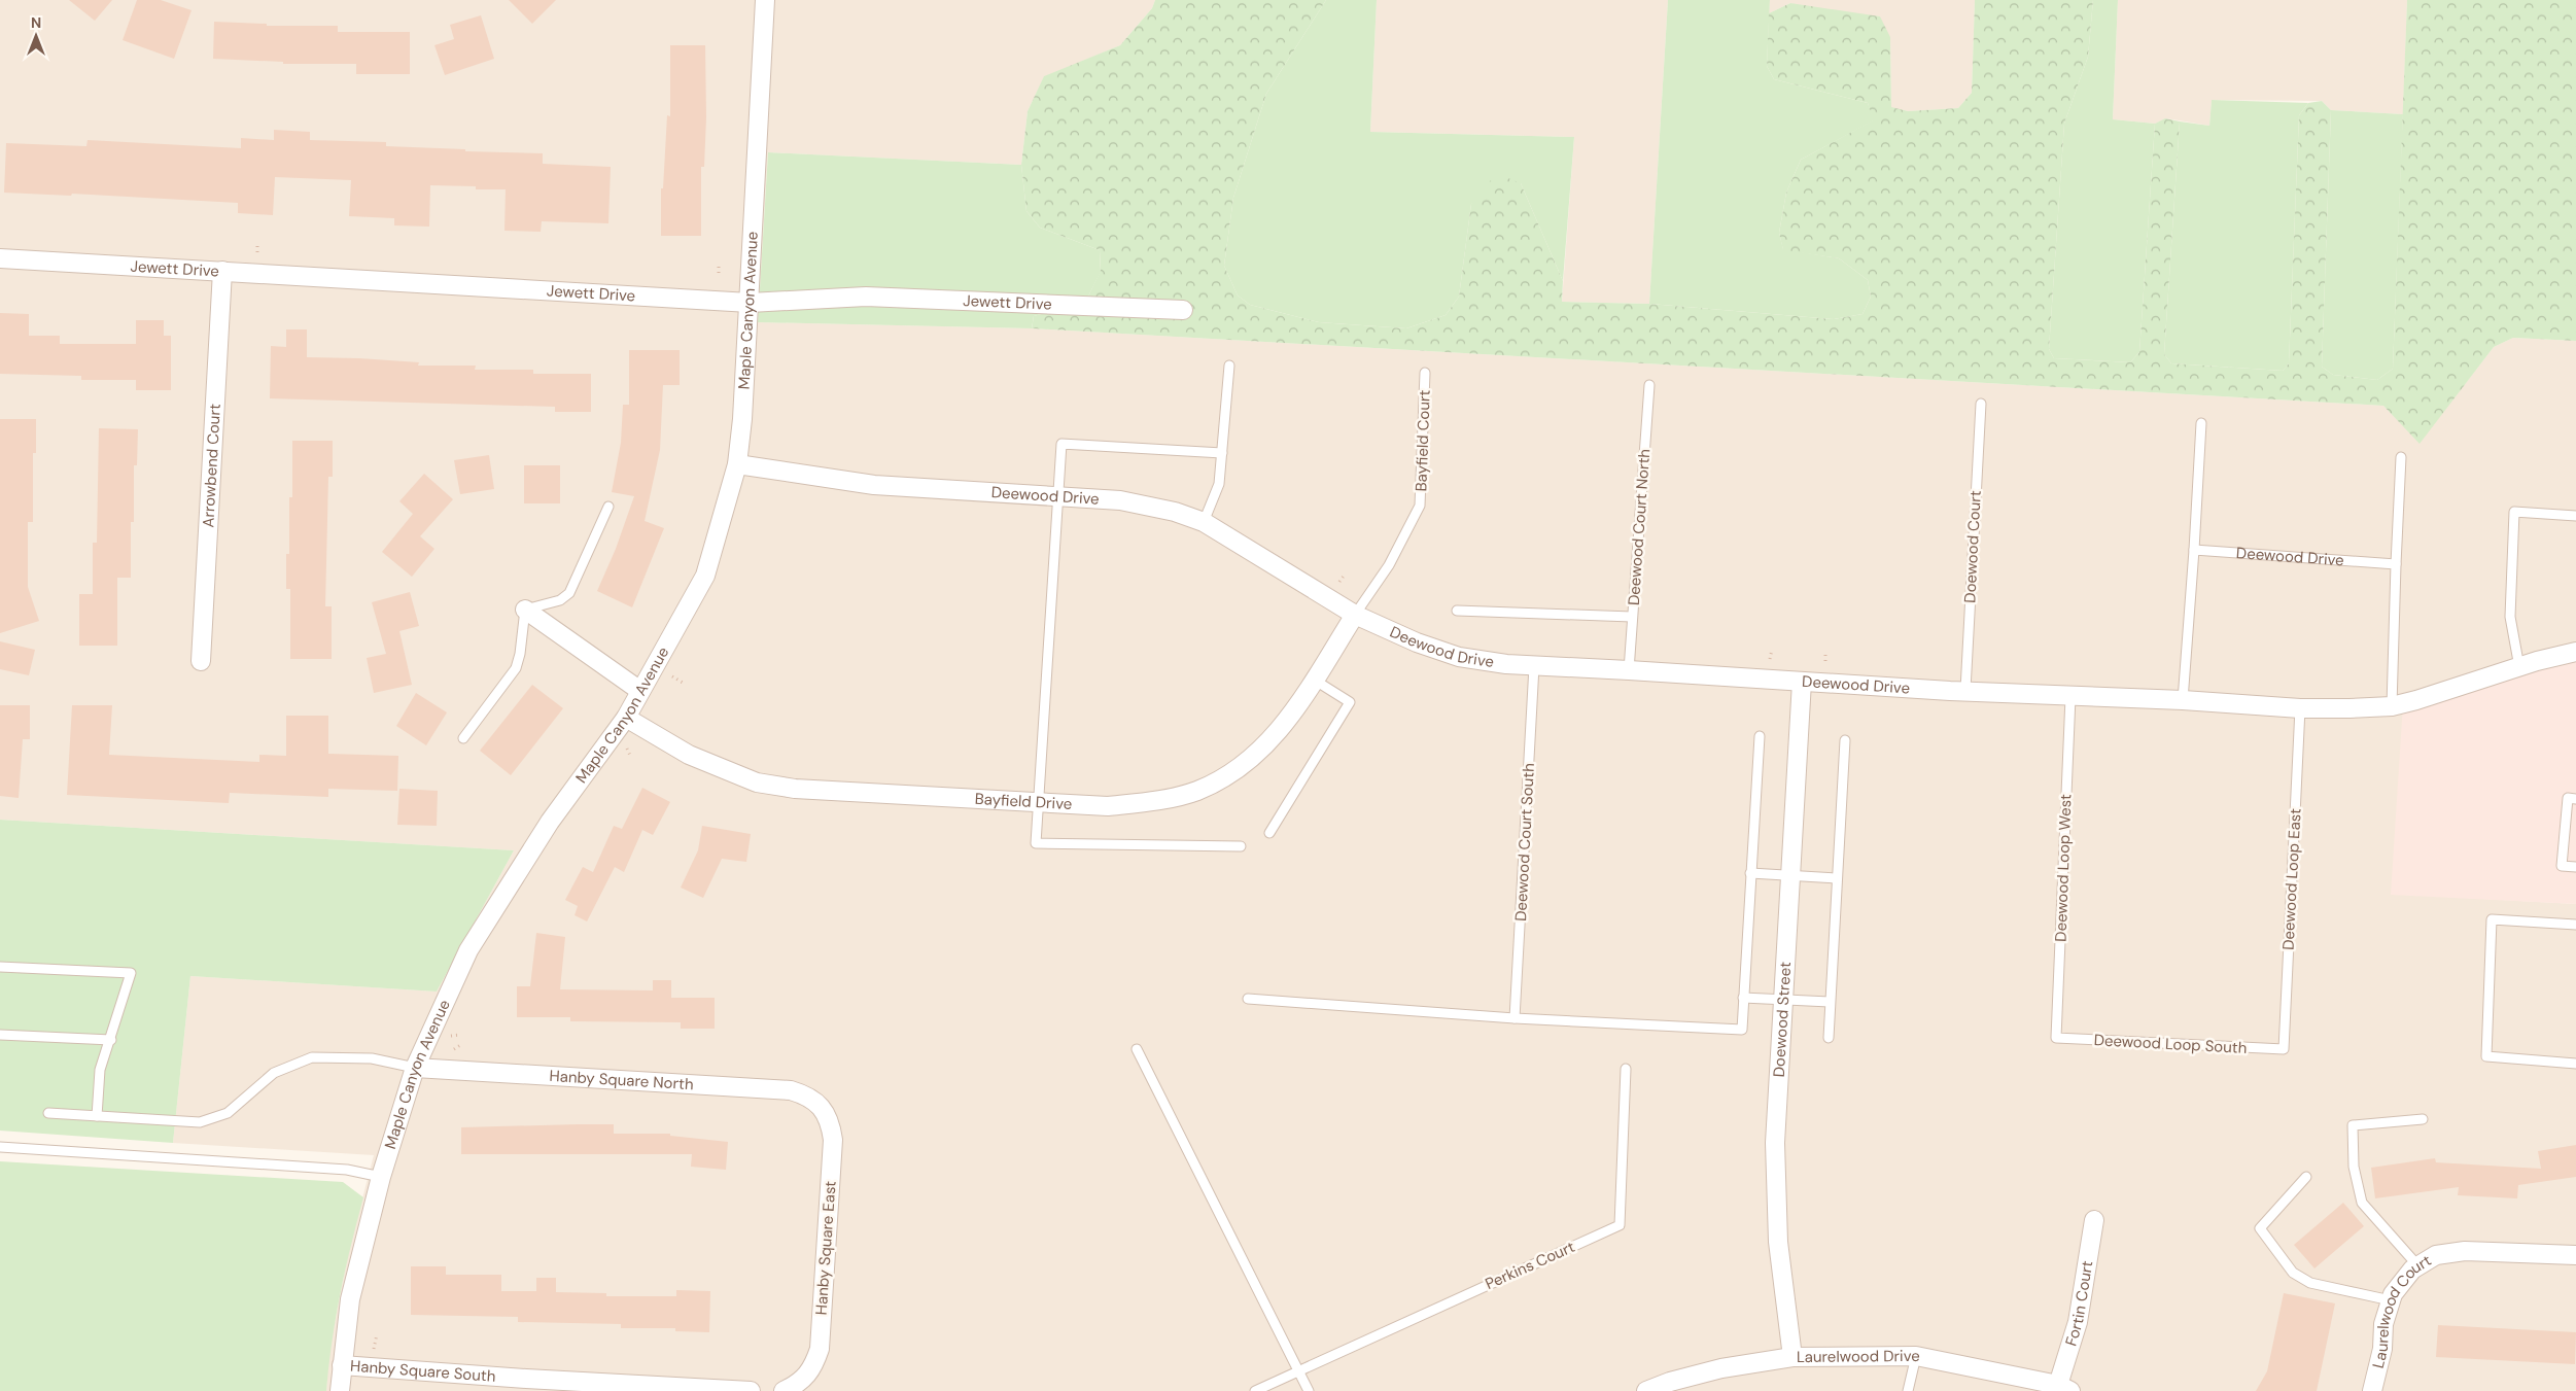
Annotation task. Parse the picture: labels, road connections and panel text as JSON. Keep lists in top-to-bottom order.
{
  "streets": {
    "street": [
      "Jewett Drive",
      "Maple Canyon Avenue",
      "Arrowbend Court",
      "Deewood Drive",
      "Bayfield Drive",
      "Doewood Street",
      "Hanby Square North",
      "Hanby Square East",
      "Fortin Court",
      "Laurelwood Court",
      "Laurelwood Drive",
      "Hanby Square South"
    ],
    "lane": [
      "Bayfield Court",
      "Deewood Court North",
      "Doewood Court",
      "Deewood Court South",
      "Deewood Loop West",
      "Deewood Loop East",
      "Deewood Loop South",
      "Perkins Court"
    ]
  },
  "crossings": [
    ["Jewett Drive", "Maple Canyon Avenue"],
    ["Jewett Drive", "Arrowbend Court"],
    ["Maple Canyon Avenue", "Deewood Drive"],
    ["Maple Canyon Avenue", "Bayfield Drive"],
    ["Maple Canyon Avenue", "Hanby Square North"],
    ["Maple Canyon Avenue", "Hanby Square South"],
    ["Bayfield Court", "Deewood Drive"],
    ["Bayfield Court", "Bayfield Drive"],
    ["Deewood Drive", "Deewood Court North"],
    ["Deewood Drive", "Doewood Court"],
    ["Deewood Drive", "Bayfield Drive"],
    ["Deewood Drive", "Deewood Court South"],
    ["Deewood Drive", "Deewood Loop West"],
    ["Deewood Drive", "Deewood Loop East"],
    ["Deewood Drive", "Doewood Street"],
    ["Deewood Loop West", "Deewood Loop South"],
    ["Deewood Loop East", "Deewood Loop South"],
    ["Doewood Street", "Laurelwood Drive"],
    ["Hanby Square North", "Hanby Square East"],
    ["Fortin Court", "Laurelwood Drive"]
  ],
  "north": "top"
}
